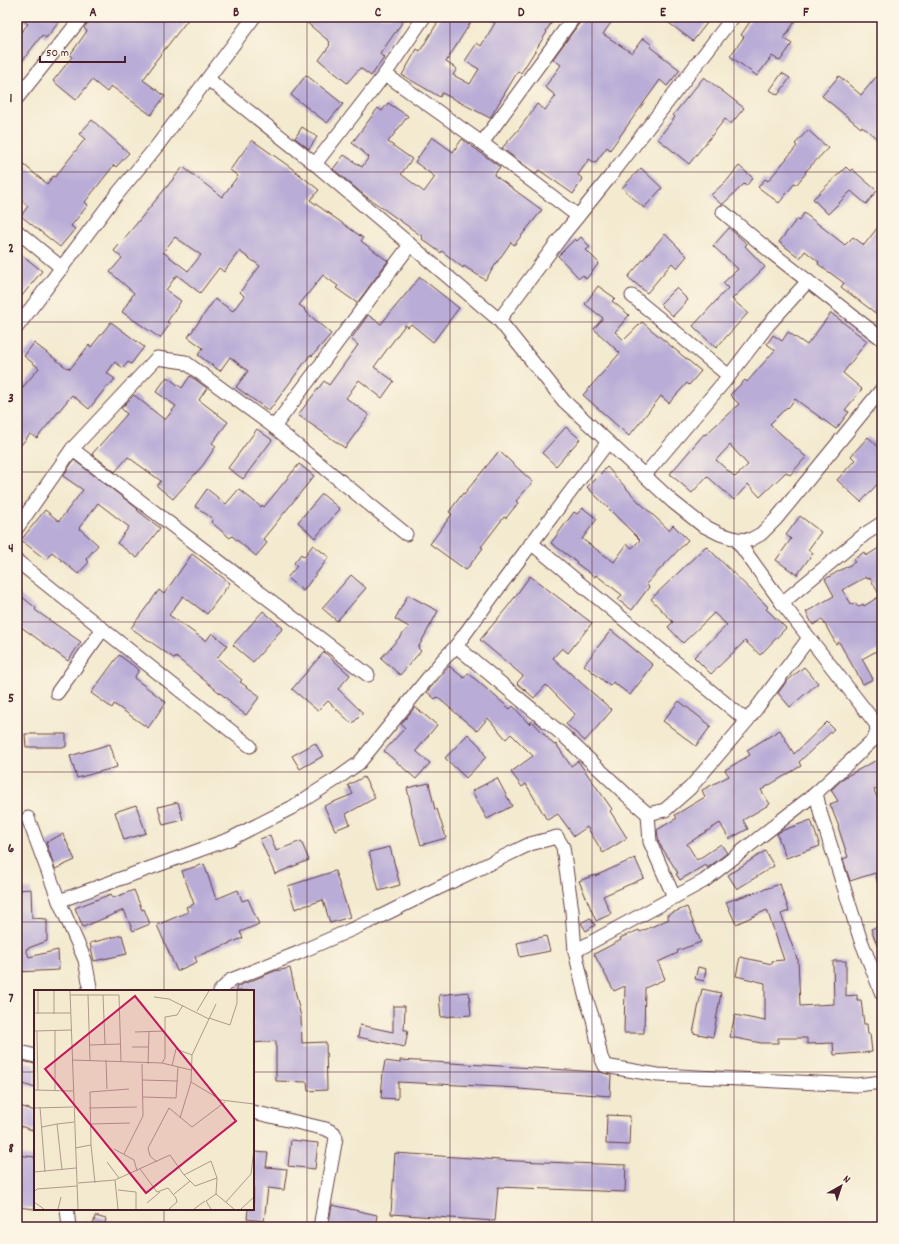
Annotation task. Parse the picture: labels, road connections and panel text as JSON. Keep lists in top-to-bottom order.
{
  "scale_bar": "50 m",
  "north": "top right",
  "grid": {
    "columns": [
      "A",
      "B",
      "C",
      "D",
      "E",
      "F"
    ],
    "rows": [
      "1",
      "2",
      "3",
      "4",
      "5",
      "6",
      "7",
      "8"
    ]
  }
}
